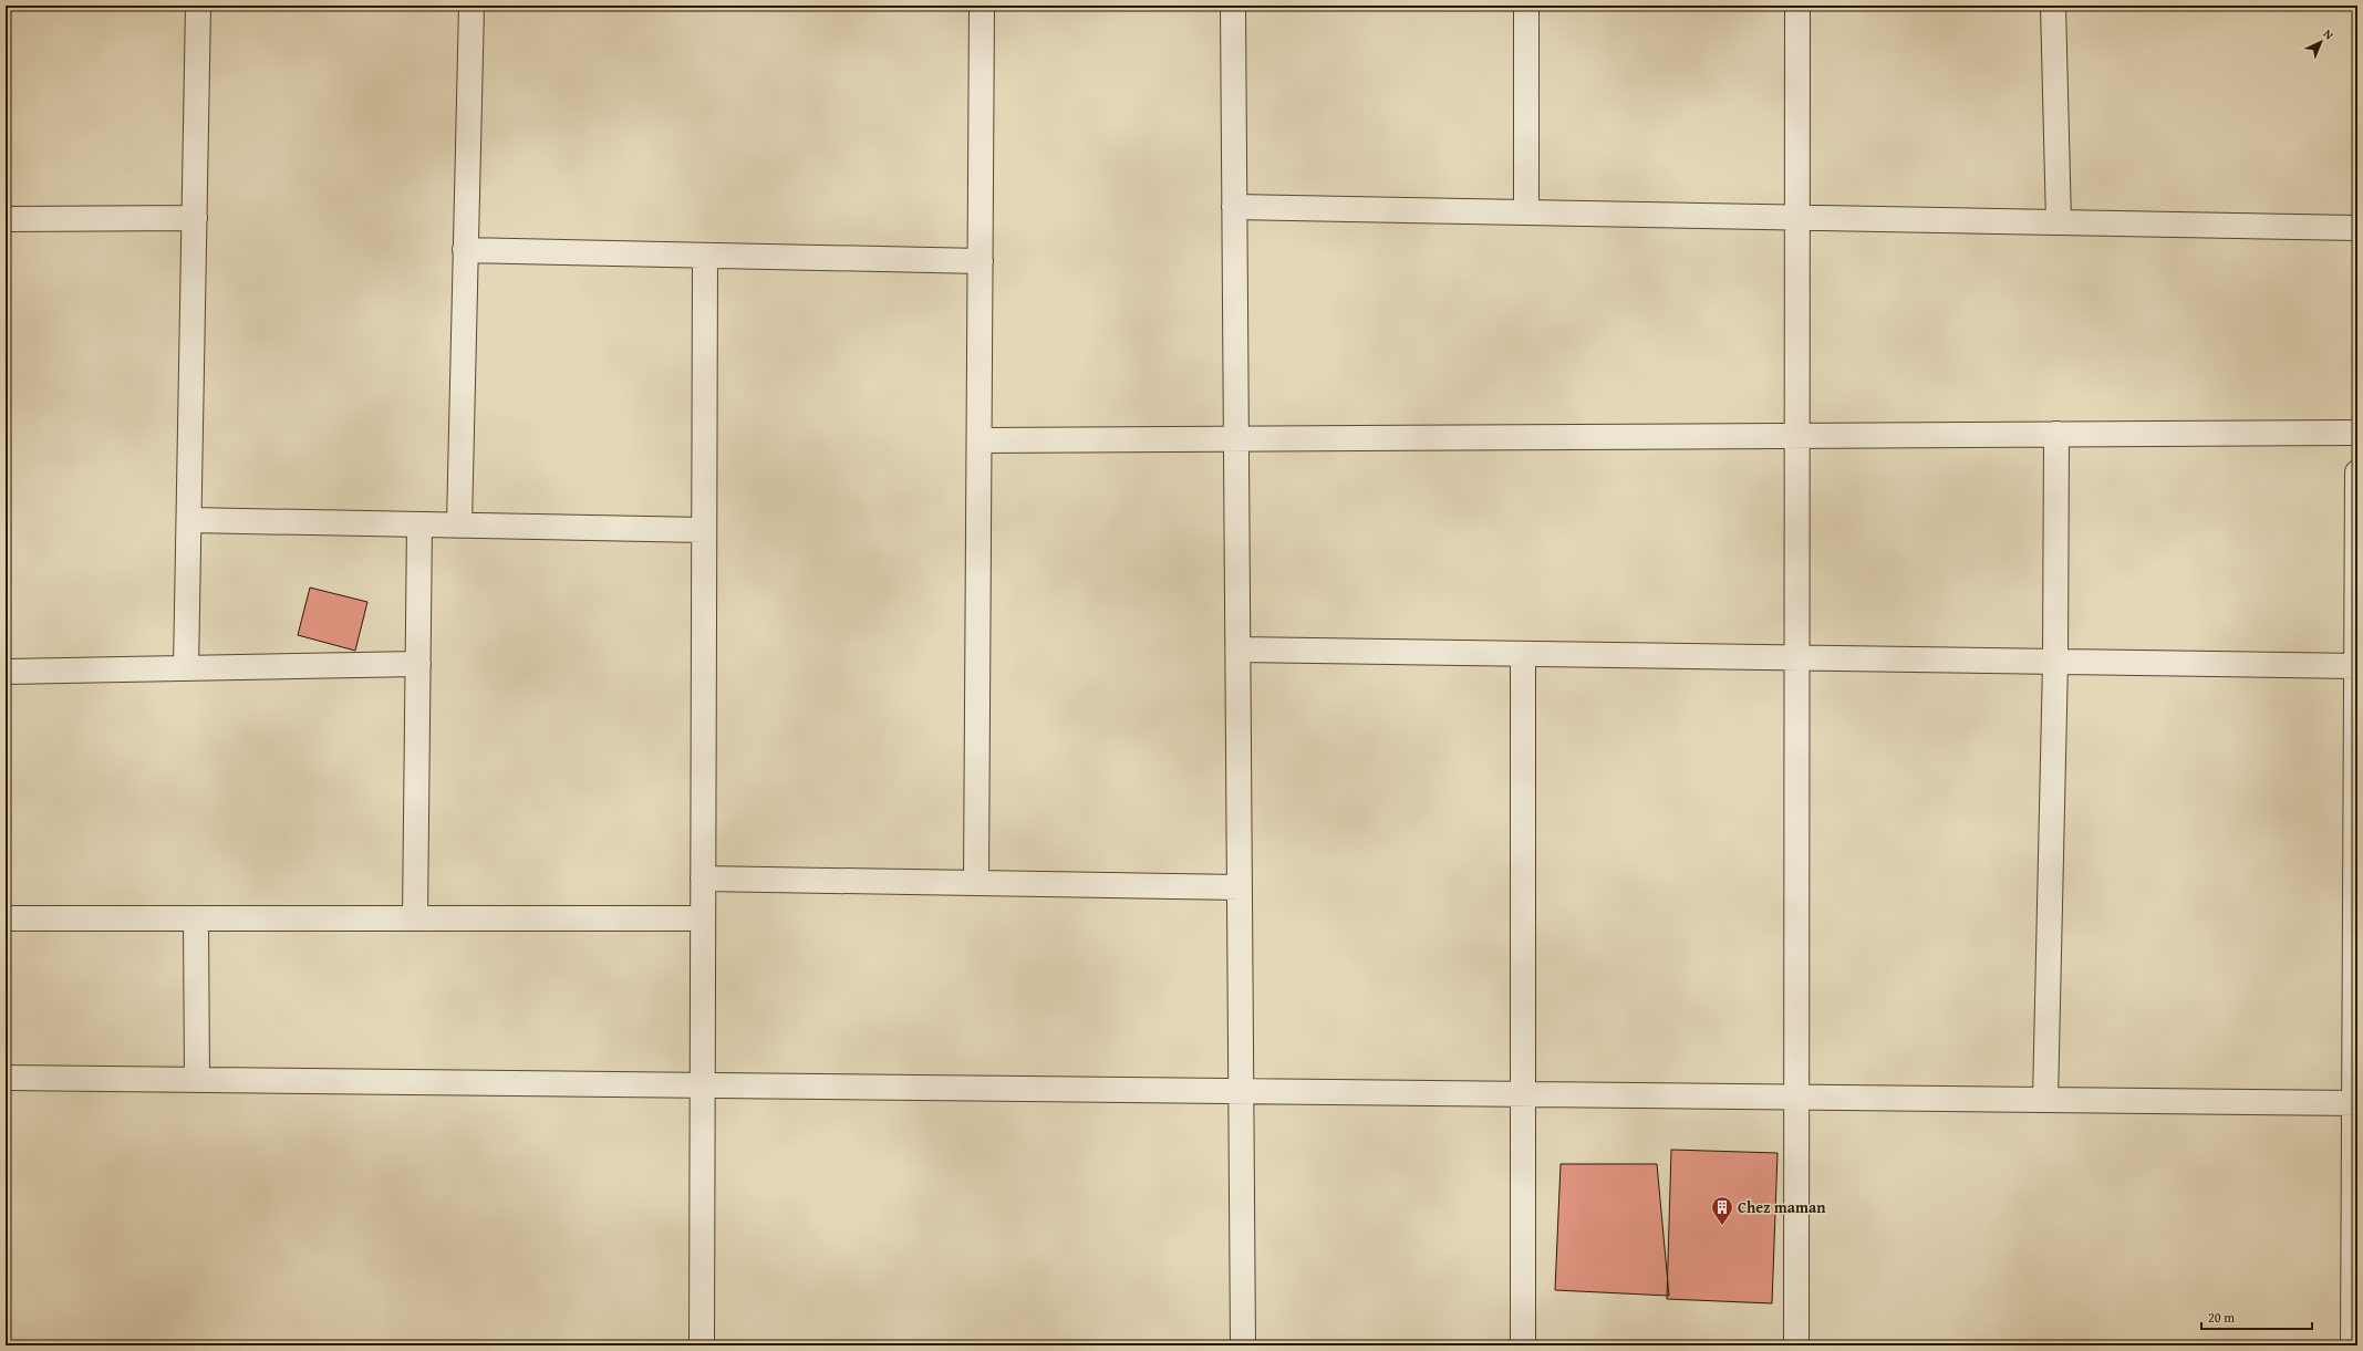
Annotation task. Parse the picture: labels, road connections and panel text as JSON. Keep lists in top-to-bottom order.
{
  "places": {
    "building": ["Chez maman"]
  },
  "scale_bar": "20 m",
  "north": "top right"
}
